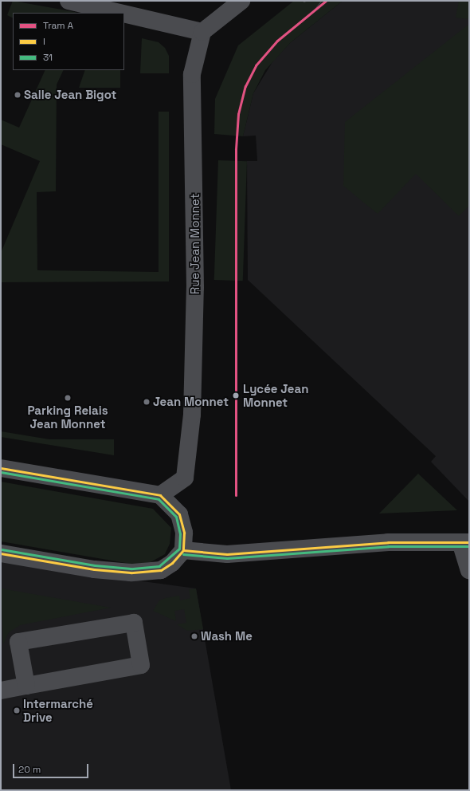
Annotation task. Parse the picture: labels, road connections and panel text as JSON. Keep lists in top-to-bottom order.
{
  "streets": {
    "street": ["Rue Jean Monnet"]
  },
  "places": [
    "Salle Jean Bigot",
    "Lycée Jean Monnet",
    "Parking Relais Jean Monnet",
    "Jean Monnet",
    "Wash Me",
    "Intermarché Drive"
  ],
  "lines": ["tram line A", "transit line I", "transit line 31"],
  "legend": ["Tram A", "I", "31"],
  "scale_bar": "20 m"
}
